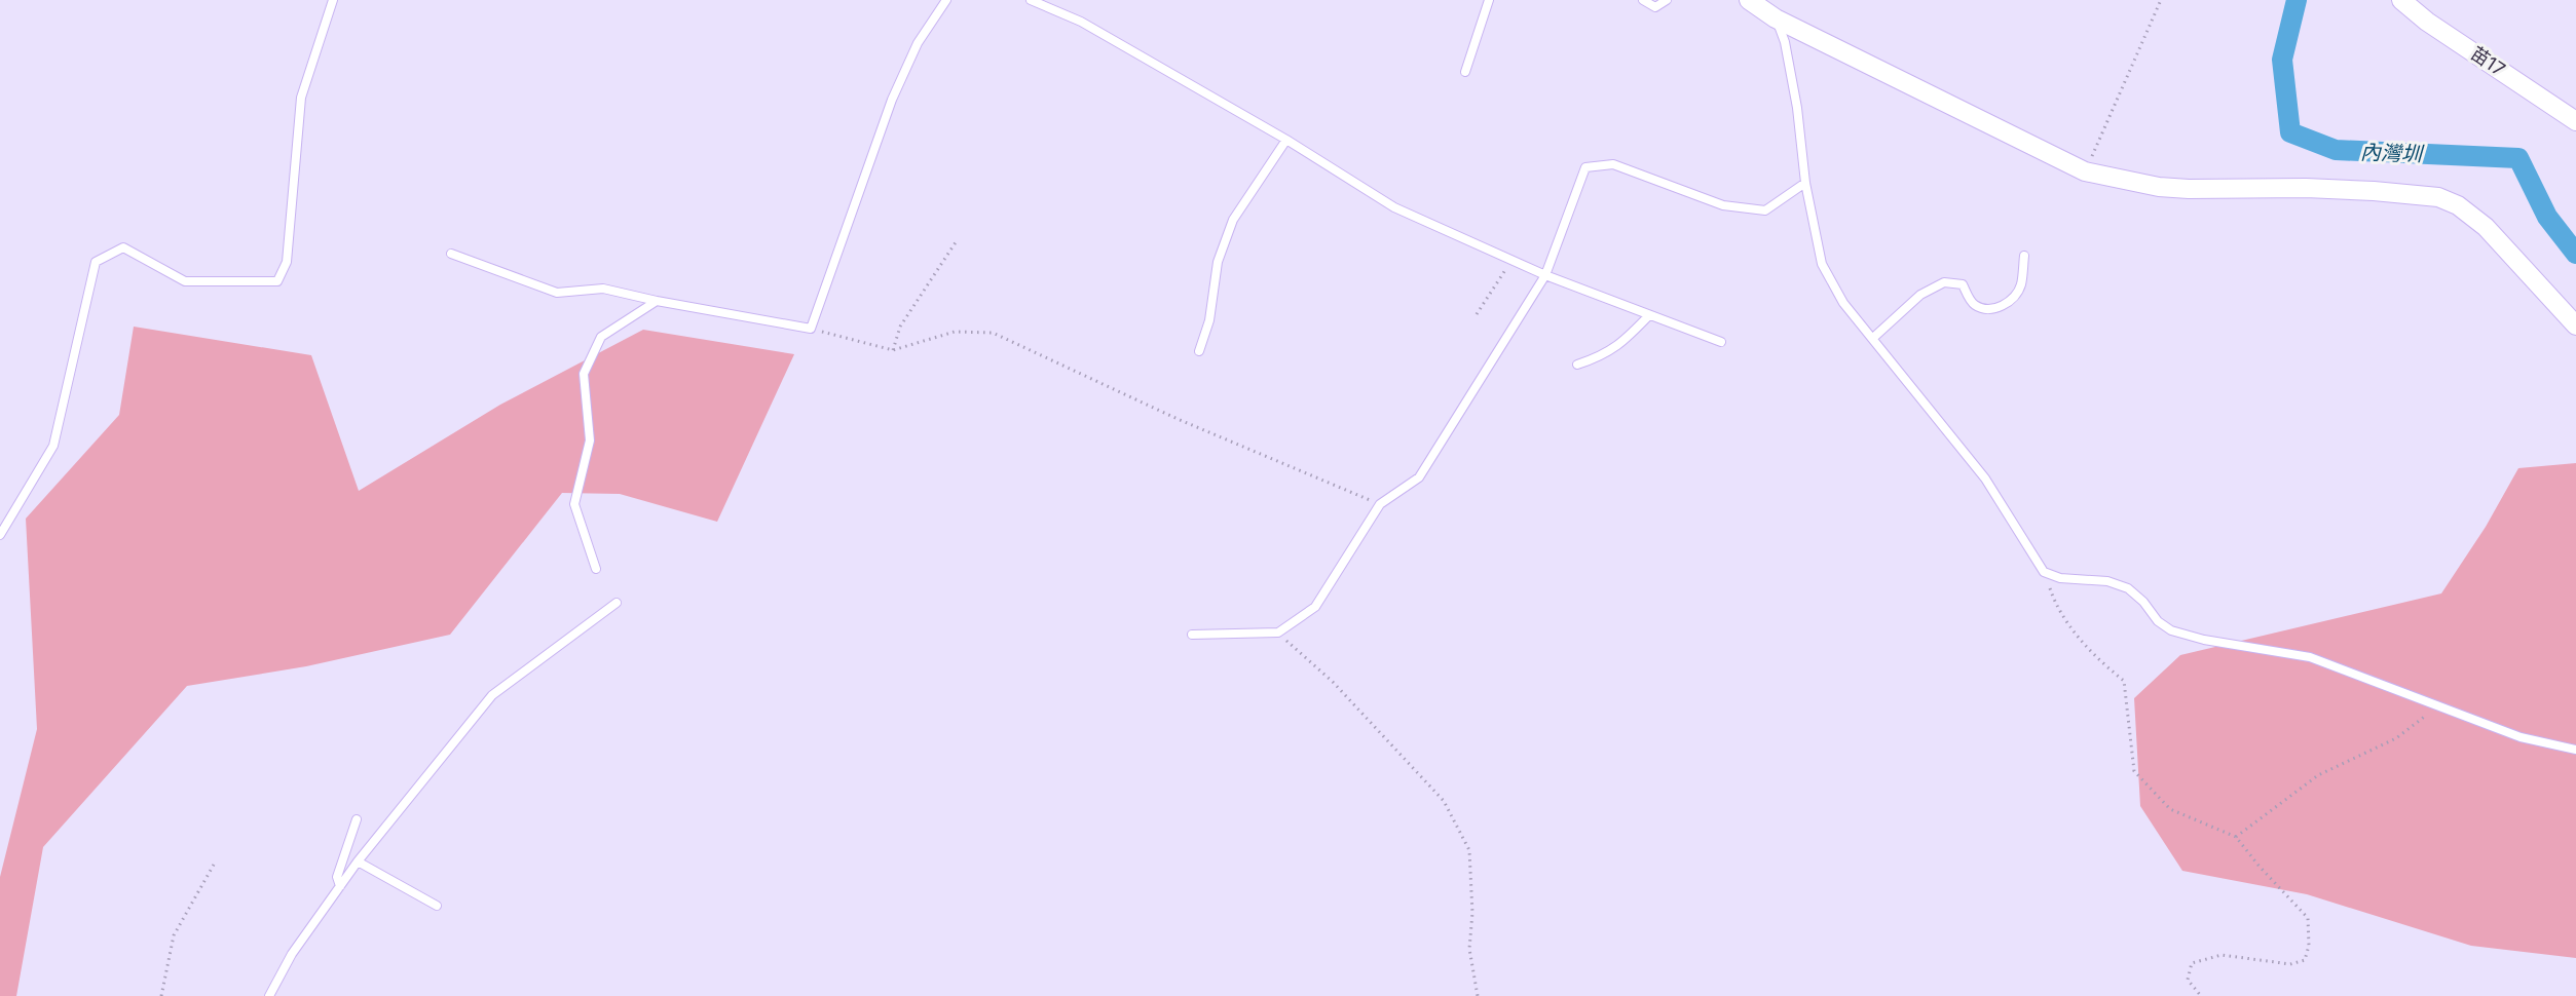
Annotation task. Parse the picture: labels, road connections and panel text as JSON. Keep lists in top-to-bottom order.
{
  "streets": {
    "street": ["苗17"]
  },
  "water": ["內灣圳"]
}
